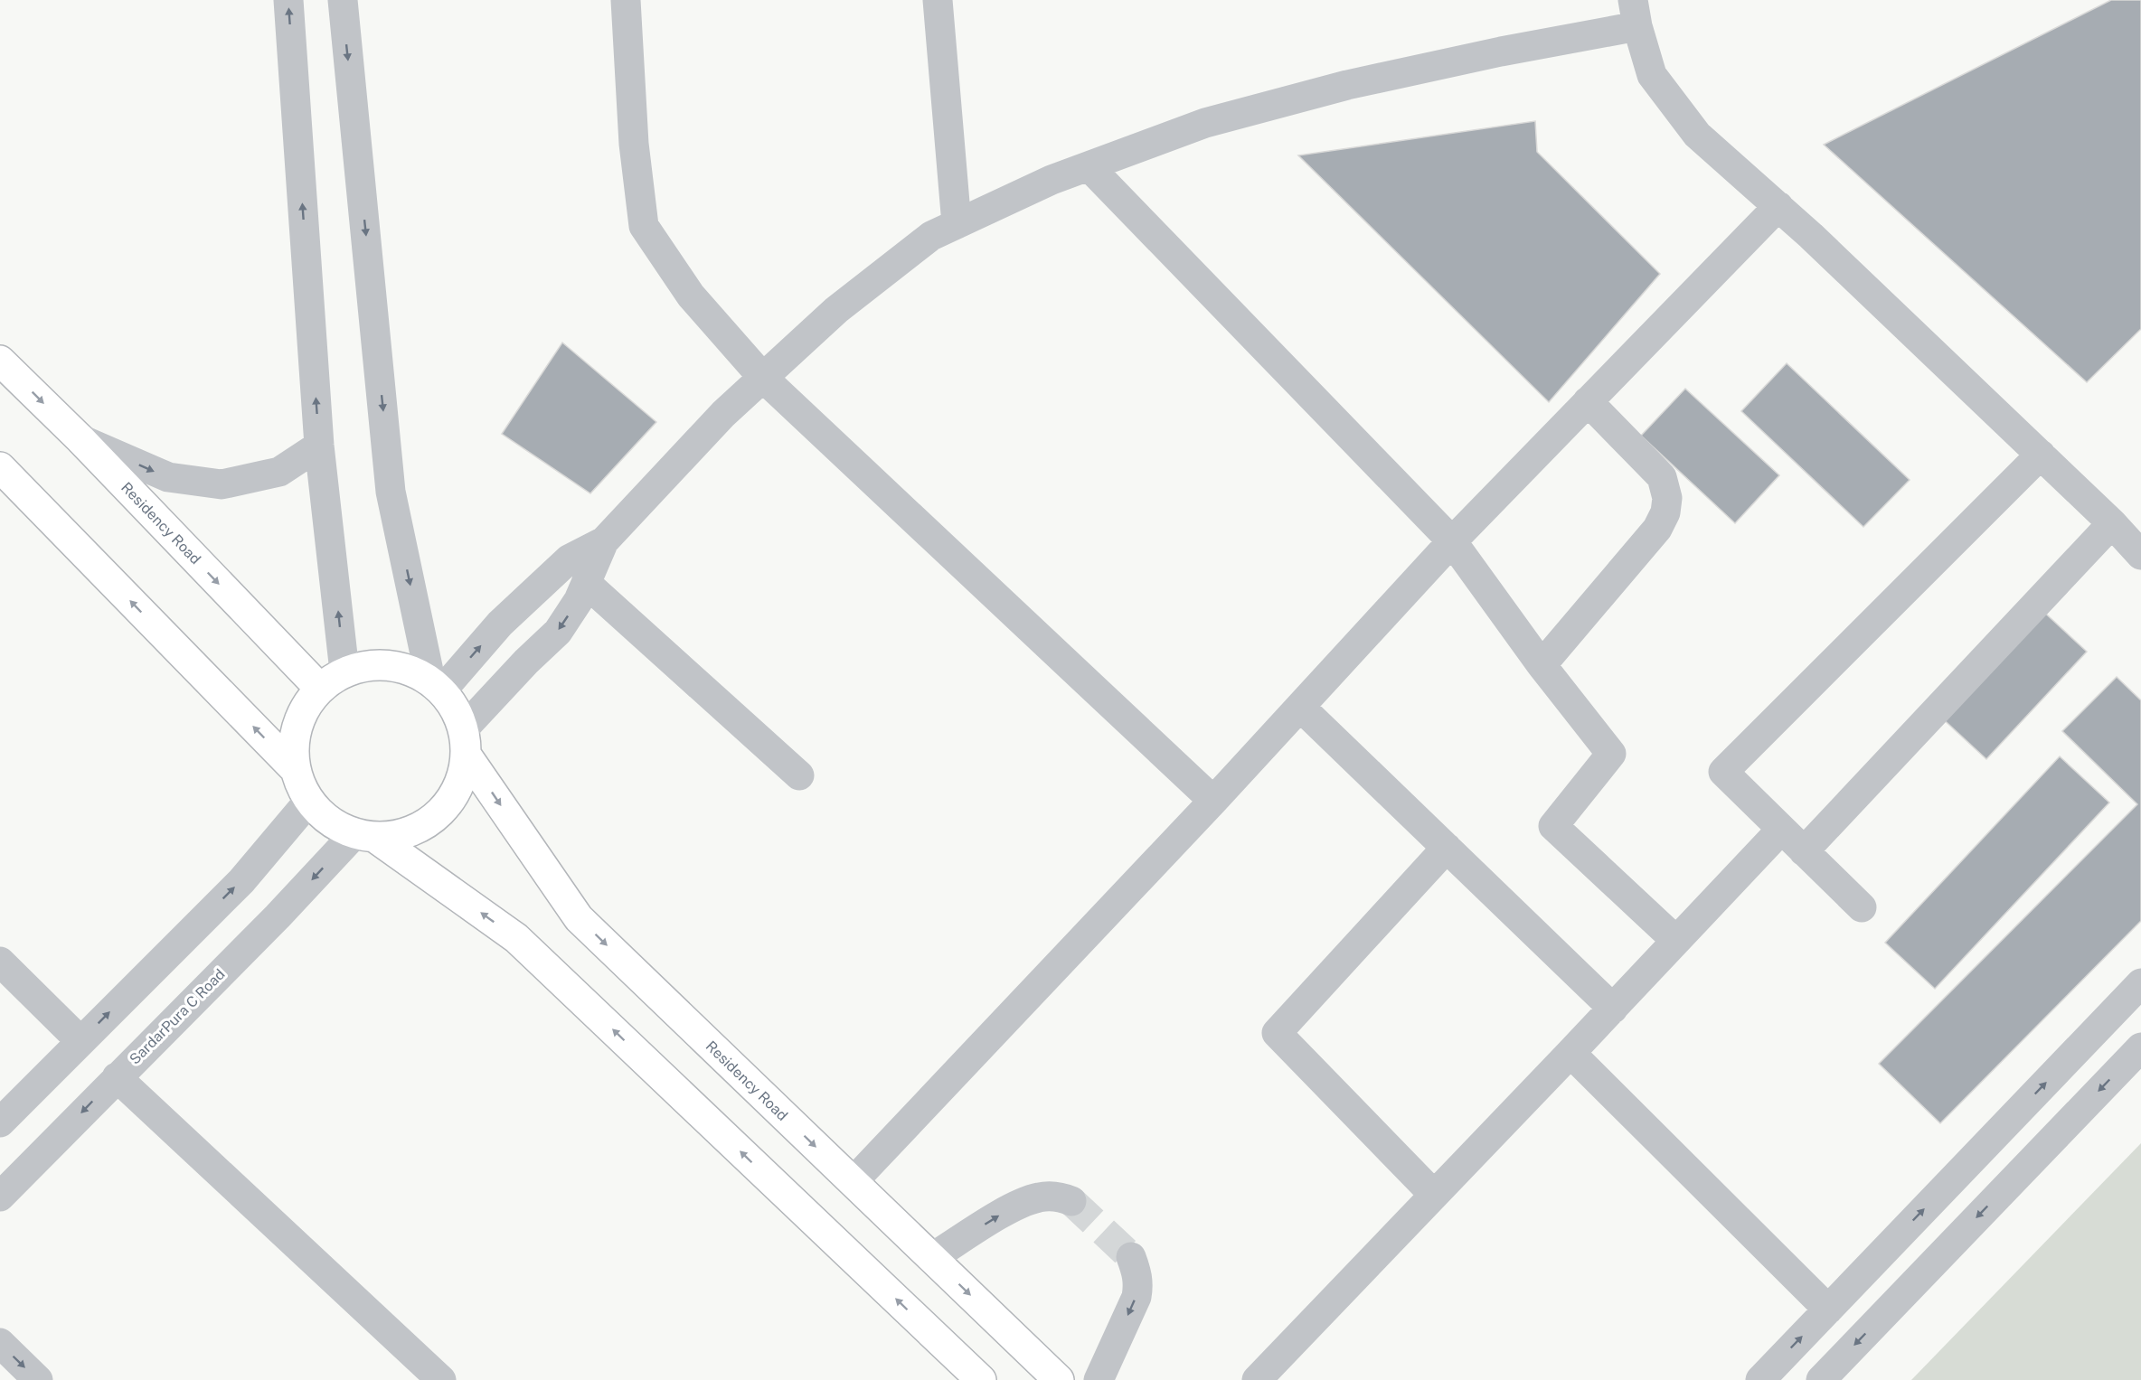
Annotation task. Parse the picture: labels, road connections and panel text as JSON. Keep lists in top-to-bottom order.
{
  "streets": {
    "main road": ["Residency Road"],
    "street": ["SardarPura C Road"]
  },
  "crossings": [
    ["Residency Road", "SardarPura C Road"]
  ]
}
